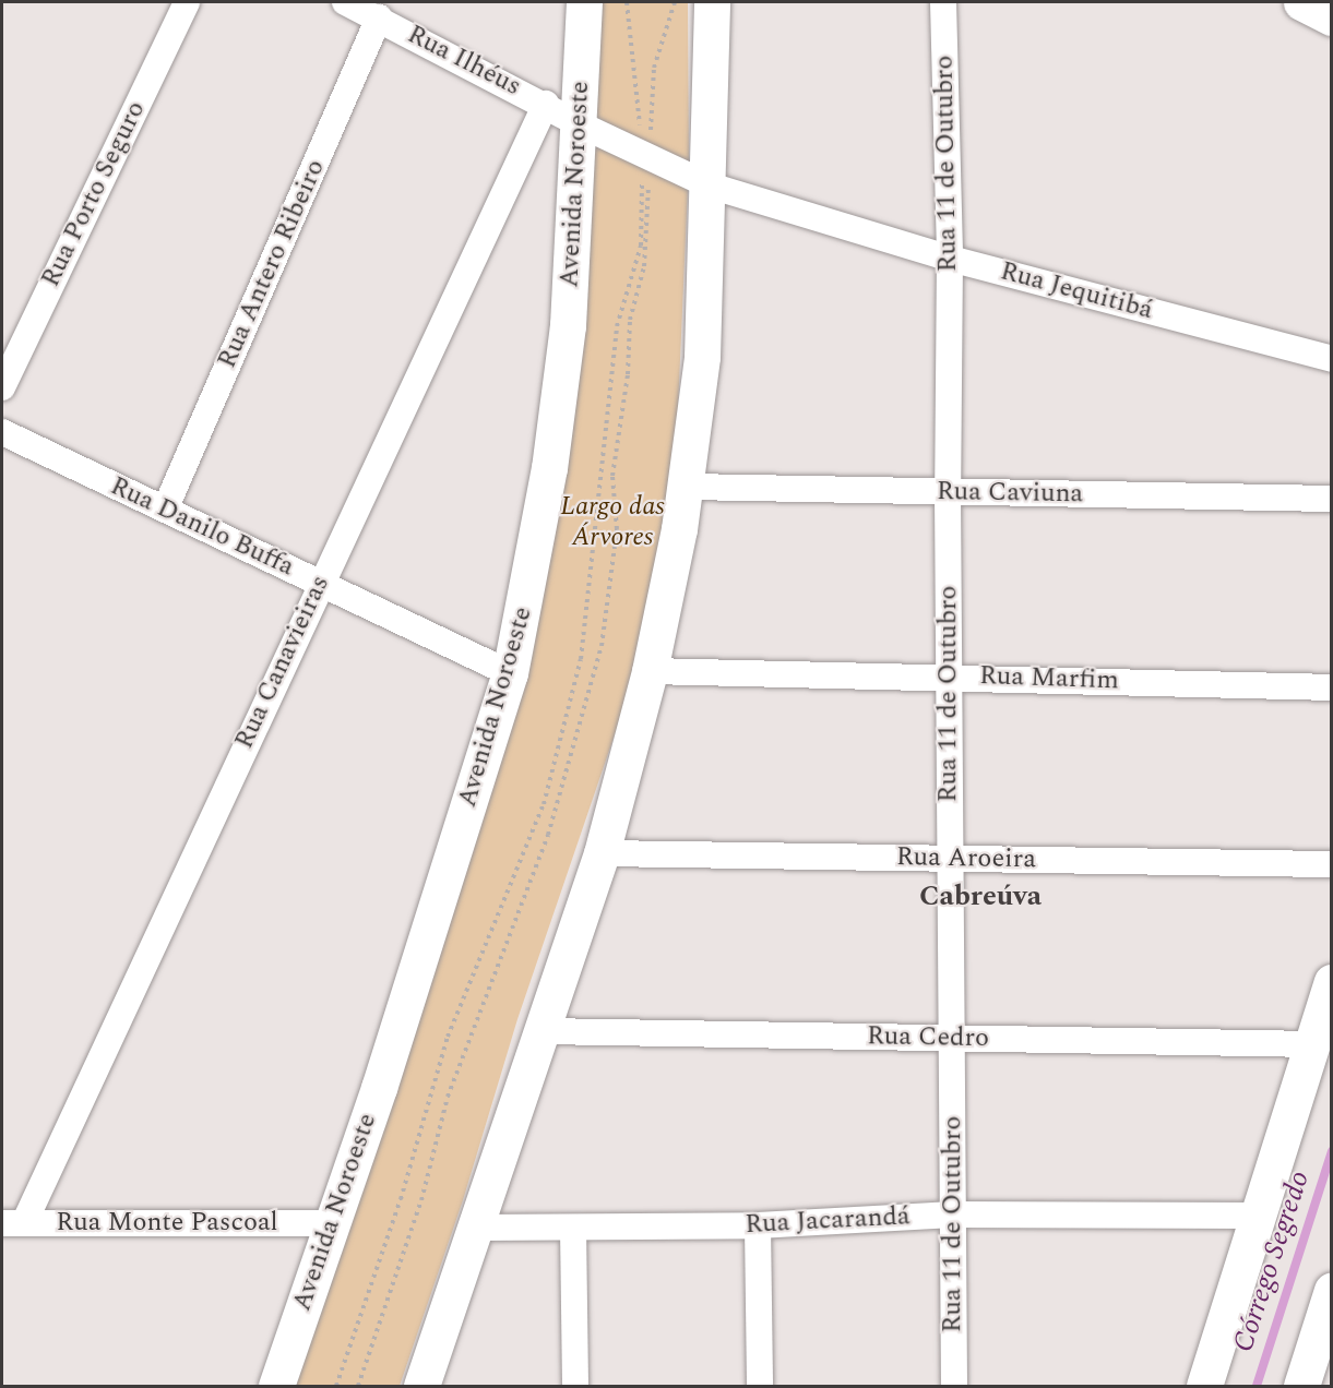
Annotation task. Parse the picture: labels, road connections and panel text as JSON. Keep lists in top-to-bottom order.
{
  "streets": {
    "main road": ["Avenida Noroeste"],
    "street": [
      "Rua Ilhéus",
      "Rua 11 de Outubro",
      "Rua Porto Seguro",
      "Rua Antero Ribeiro",
      "Rua Jequitibá",
      "Rua Caviuna",
      "Rua Danilo Buffa",
      "Rua Canavieiras",
      "Rua Marfim",
      "Rua Aroeira",
      "Rua Cedro",
      "Rua Jacarandá",
      "Rua Monte Pascoal"
    ]
  },
  "crossings": [
    ["Rua Ilhéus", "Avenida Noroeste"],
    ["Rua Ilhéus", "Rua Antero Ribeiro"],
    ["Rua Ilhéus", "Rua Jequitibá"],
    ["Rua Ilhéus", "Rua Canavieiras"],
    ["Rua 11 de Outubro", "Rua Jequitibá"],
    ["Rua 11 de Outubro", "Rua Caviuna"],
    ["Rua 11 de Outubro", "Rua Marfim"],
    ["Rua 11 de Outubro", "Rua Aroeira"],
    ["Rua 11 de Outubro", "Rua Cedro"],
    ["Rua 11 de Outubro", "Rua Jacarandá"],
    ["Avenida Noroeste", "Rua Danilo Buffa"],
    ["Avenida Noroeste", "Rua Monte Pascoal"],
    ["Rua Antero Ribeiro", "Rua Danilo Buffa"],
    ["Rua Danilo Buffa", "Rua Canavieiras"],
    ["Rua Canavieiras", "Rua Monte Pascoal"]
  ],
  "districts": ["Cabreúva"],
  "water": ["Córrego Segredo"],
  "parks": ["Largo das Árvores"]
}
